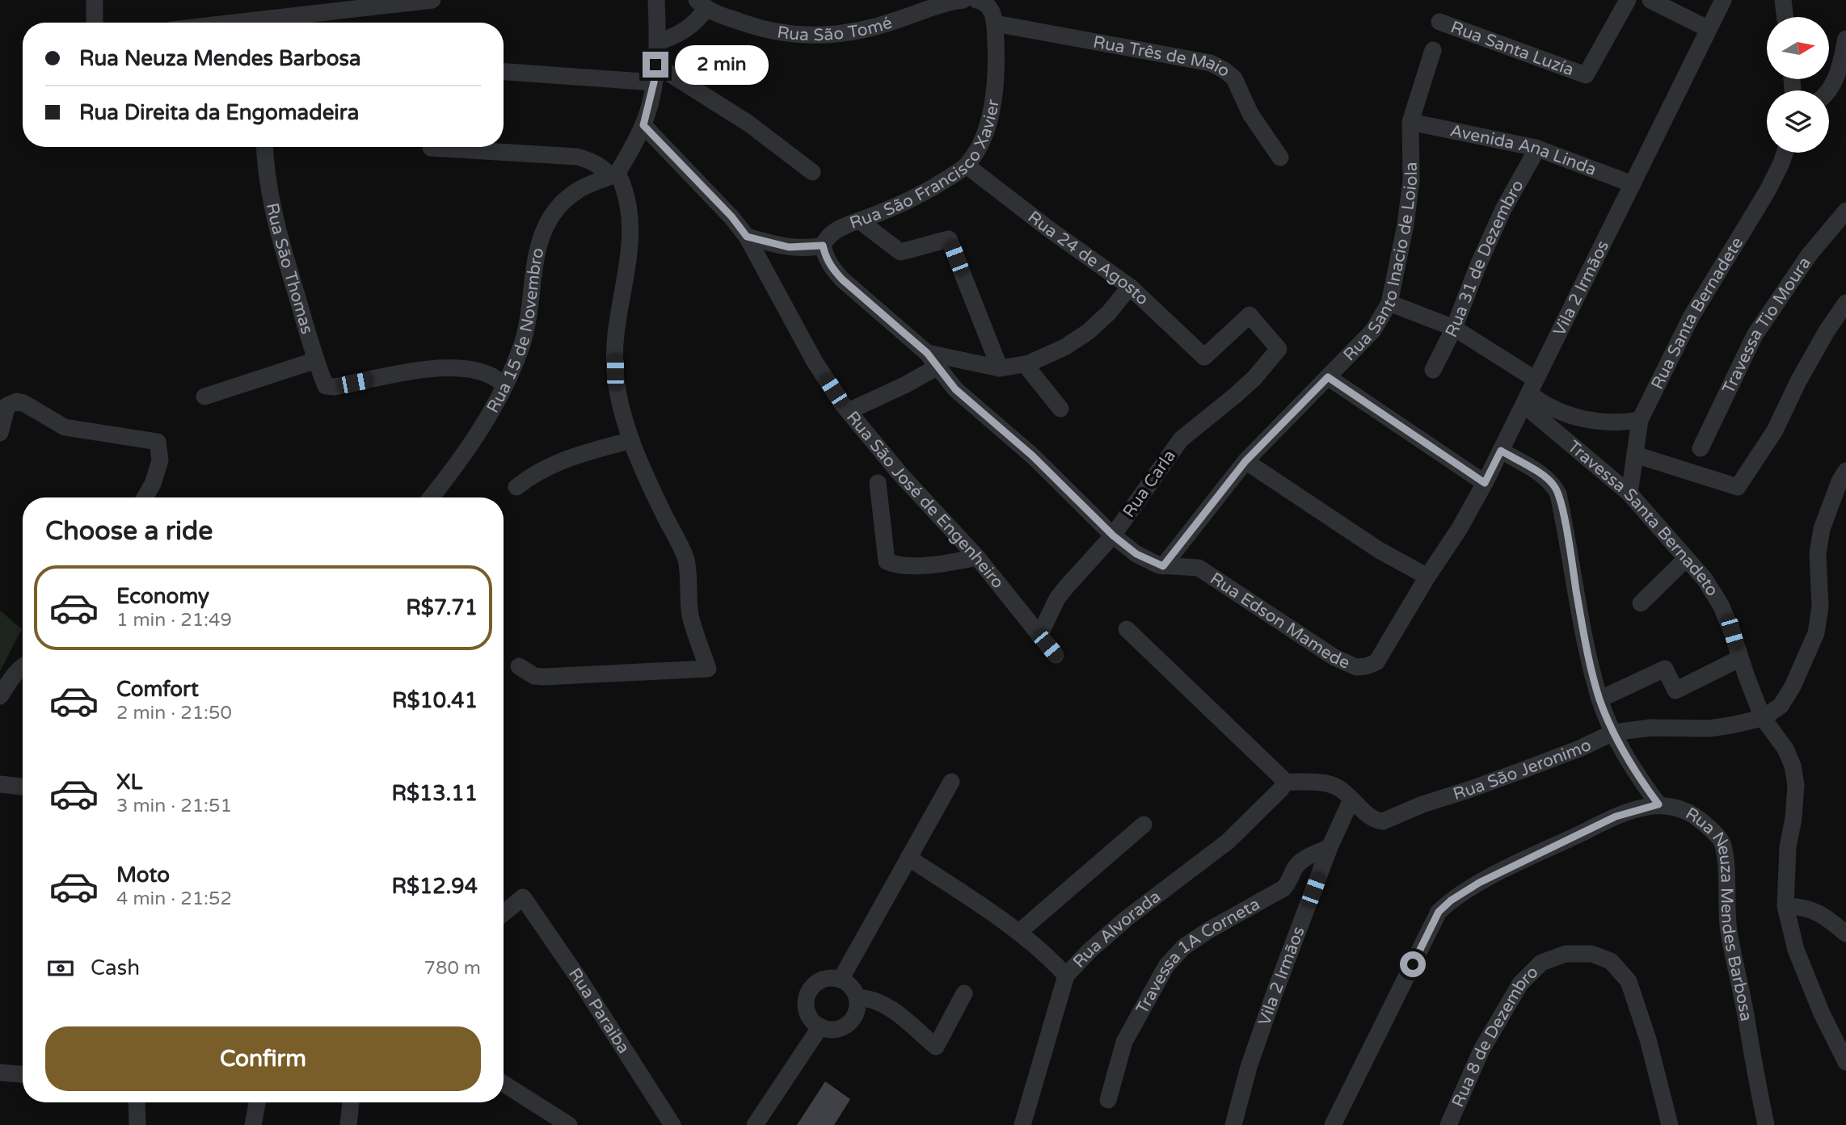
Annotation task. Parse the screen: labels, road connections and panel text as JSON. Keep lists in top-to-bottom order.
{
  "streets": {
    "street": [
      "Rua São Tomé",
      "Rua Santa Luzía",
      "Rua Três de Maio",
      "Avenida Ana Linda",
      "Rua São Francisco Xavier",
      "Rua 24 de Agosto",
      "Rua Santo Inacio de Loiola",
      "Rua 31 de Dezembro",
      "Rua São Thomas",
      "Vila 2 Irmãos",
      "Rua Santa Bernadete",
      "Travessa Tio Moura",
      "Rua 15 de Novembro",
      "Rua Carla",
      "Rua São José de Engenheiro",
      "Travessa Santa Bernadeto",
      "Rua Edson Mamede",
      "Rua São Jeronimo",
      "Rua Neuza Mendes Barbosa",
      "Rua Alvorada",
      "Travessa 1A Corneta",
      "Rua Paraiba",
      "Rua 8 de Dezembro"
    ]
  },
  "crossings": [
    ["Rua Três de Maio", "Rua São Francisco Xavier"],
    ["Avenida Ana Linda", "Rua Santo Inacio de Loiola"],
    ["Avenida Ana Linda", "Rua 31 de Dezembro"],
    ["Avenida Ana Linda", "Vila 2 Irmãos"],
    ["Rua São Francisco Xavier", "Rua 24 de Agosto"],
    ["Rua São Francisco Xavier", "Rua Edson Mamede"],
    ["Rua 24 de Agosto", "Rua Carla"],
    ["Rua Santo Inacio de Loiola", "Rua Edson Mamede"],
    ["Rua São Thomas", "Rua 15 de Novembro"],
    ["Vila 2 Irmãos", "Travessa Santa Bernadeto"],
    ["Vila 2 Irmãos", "Rua Edson Mamede"],
    ["Vila 2 Irmãos", "Rua São Jeronimo"],
    ["Vila 2 Irmãos", "Travessa 1A Corneta"],
    ["Rua Santa Bernadete", "Travessa Santa Bernadeto"],
    ["Rua Carla", "Rua São José de Engenheiro"],
    ["Rua Carla", "Rua Edson Mamede"],
    ["Travessa Santa Bernadeto", "Rua São Jeronimo"]
  ],
  "north": "right",
  "page": {
    "banner": ["Rua Neuza Mendes Barbosa", "Rua Direita da Engomadeira"],
    "bubble": "2 min",
    "heading": "Choose a ride",
    "list": [
      {
        "name": "Economy",
        "note": "1 min · 21:49",
        "value": "R$7.71"
      },
      {
        "name": "Comfort",
        "note": "2 min · 21:50",
        "value": "R$10.41"
      },
      {
        "name": "XL",
        "note": "3 min · 21:51",
        "value": "R$13.11"
      },
      {
        "name": "Moto",
        "note": "4 min · 21:52",
        "value": "R$12.94"
      }
    ],
    "pay": ["Cash", "780 m"],
    "buttons": "Confirm"
  }
}
